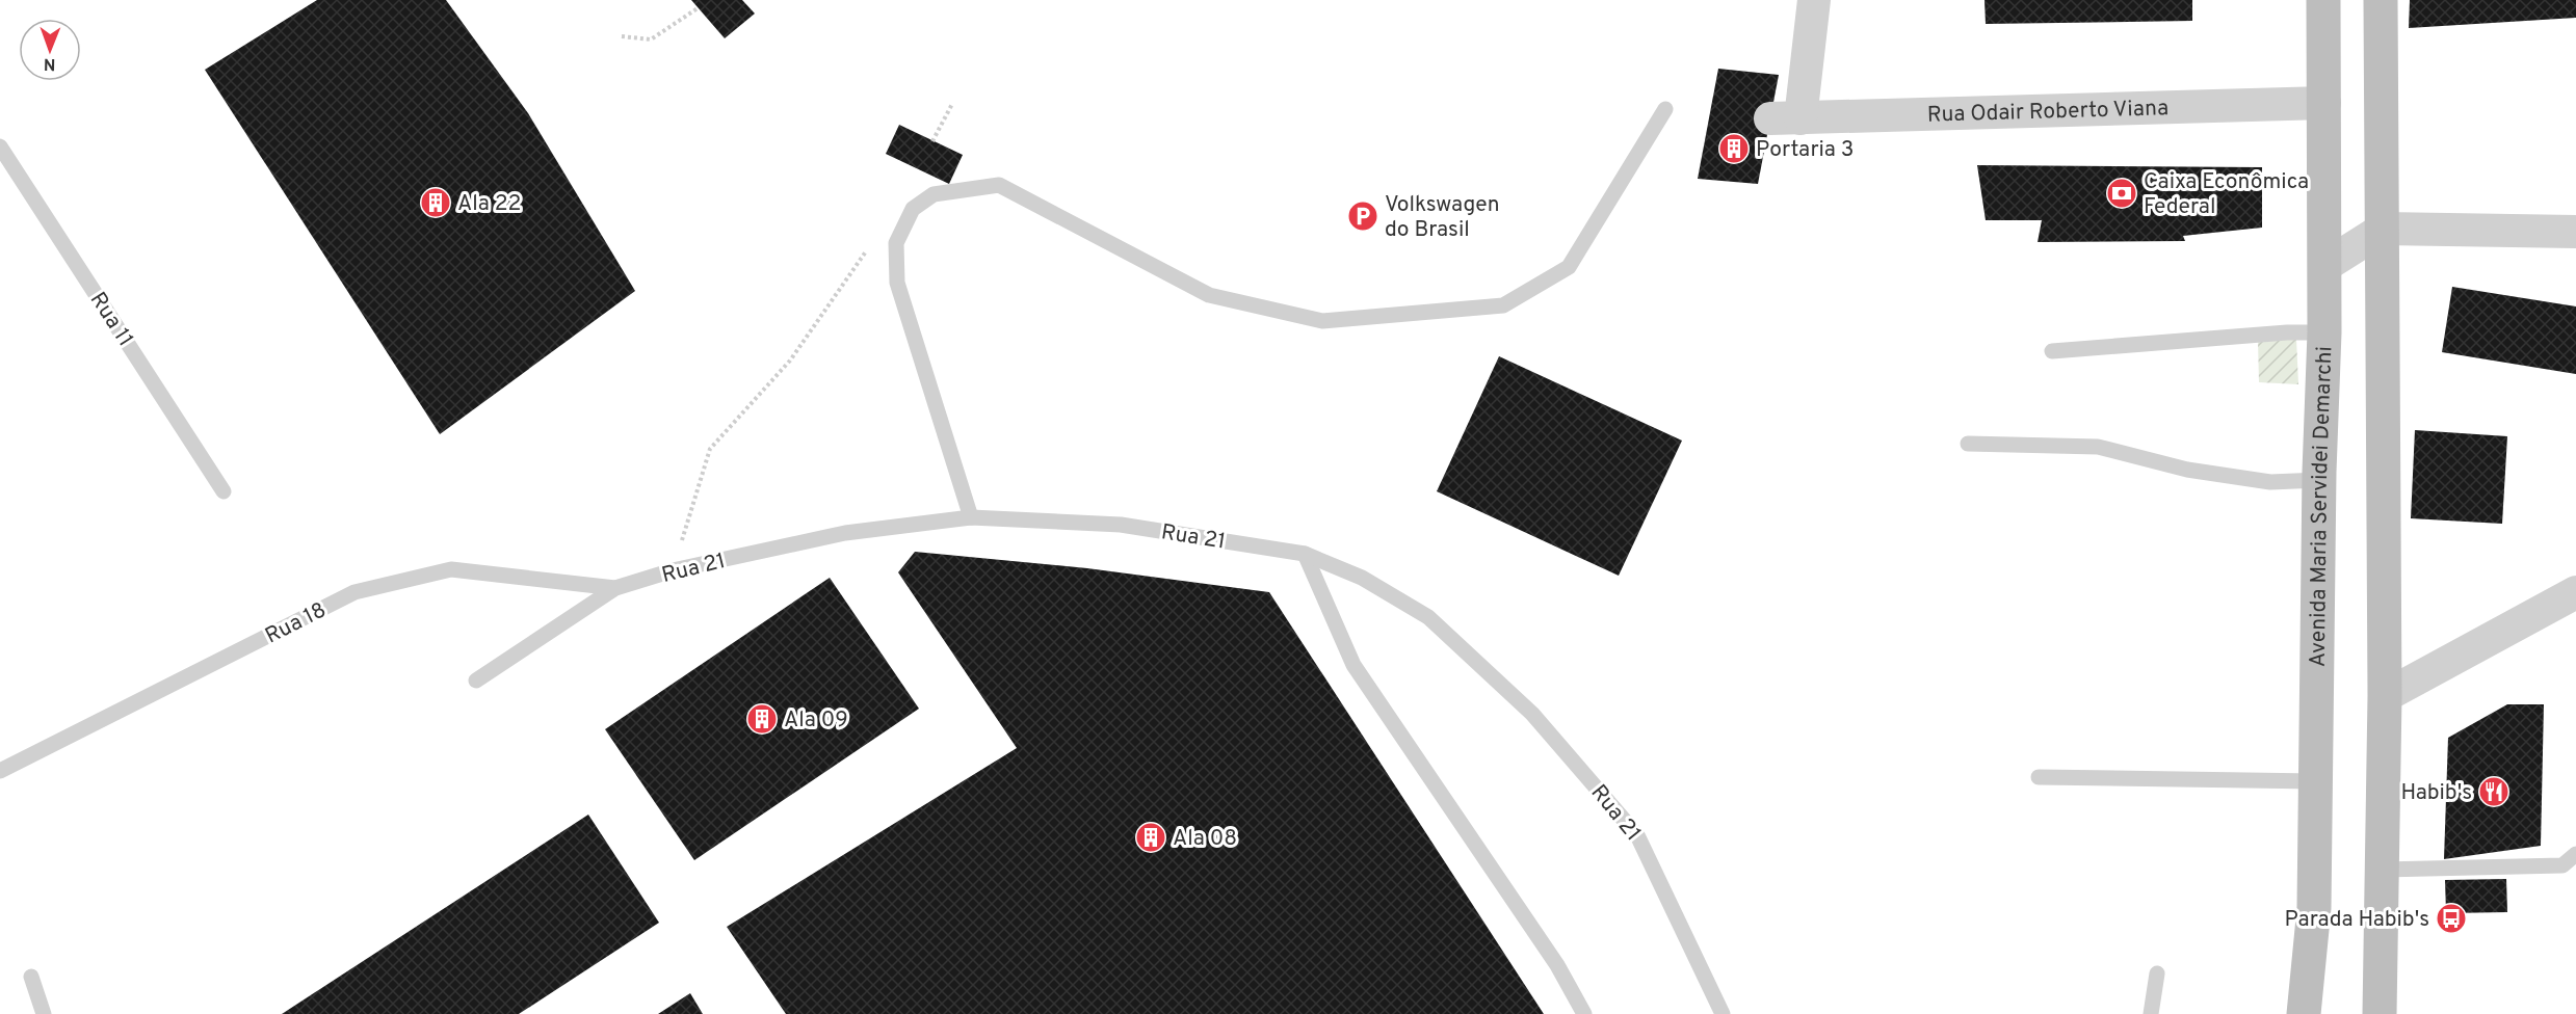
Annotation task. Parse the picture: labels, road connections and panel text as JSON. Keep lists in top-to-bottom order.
{
  "streets": {
    "main road": ["Avenida Maria Servidei Demarchi"],
    "street": ["Rua Odair Roberto Viana"],
    "lane": ["Rua 11", "Rua 21", "Rua 18"]
  },
  "crossings": [
    ["Rua Odair Roberto Viana", "Avenida Maria Servidei Demarchi"],
    ["Rua 21", "Rua 18"]
  ],
  "places": {
    "building": [
      "Portaria 3",
      "Ala 22",
      "Ala 09",
      "Ala 08"
    ],
    "bank": ["Caixa Econômica Federal"],
    "parking": ["Volkswagen do Brasil"],
    "restaurant": ["Habib's"],
    "bus stop": ["Parada Habib's"]
  },
  "north": "bottom"
}
